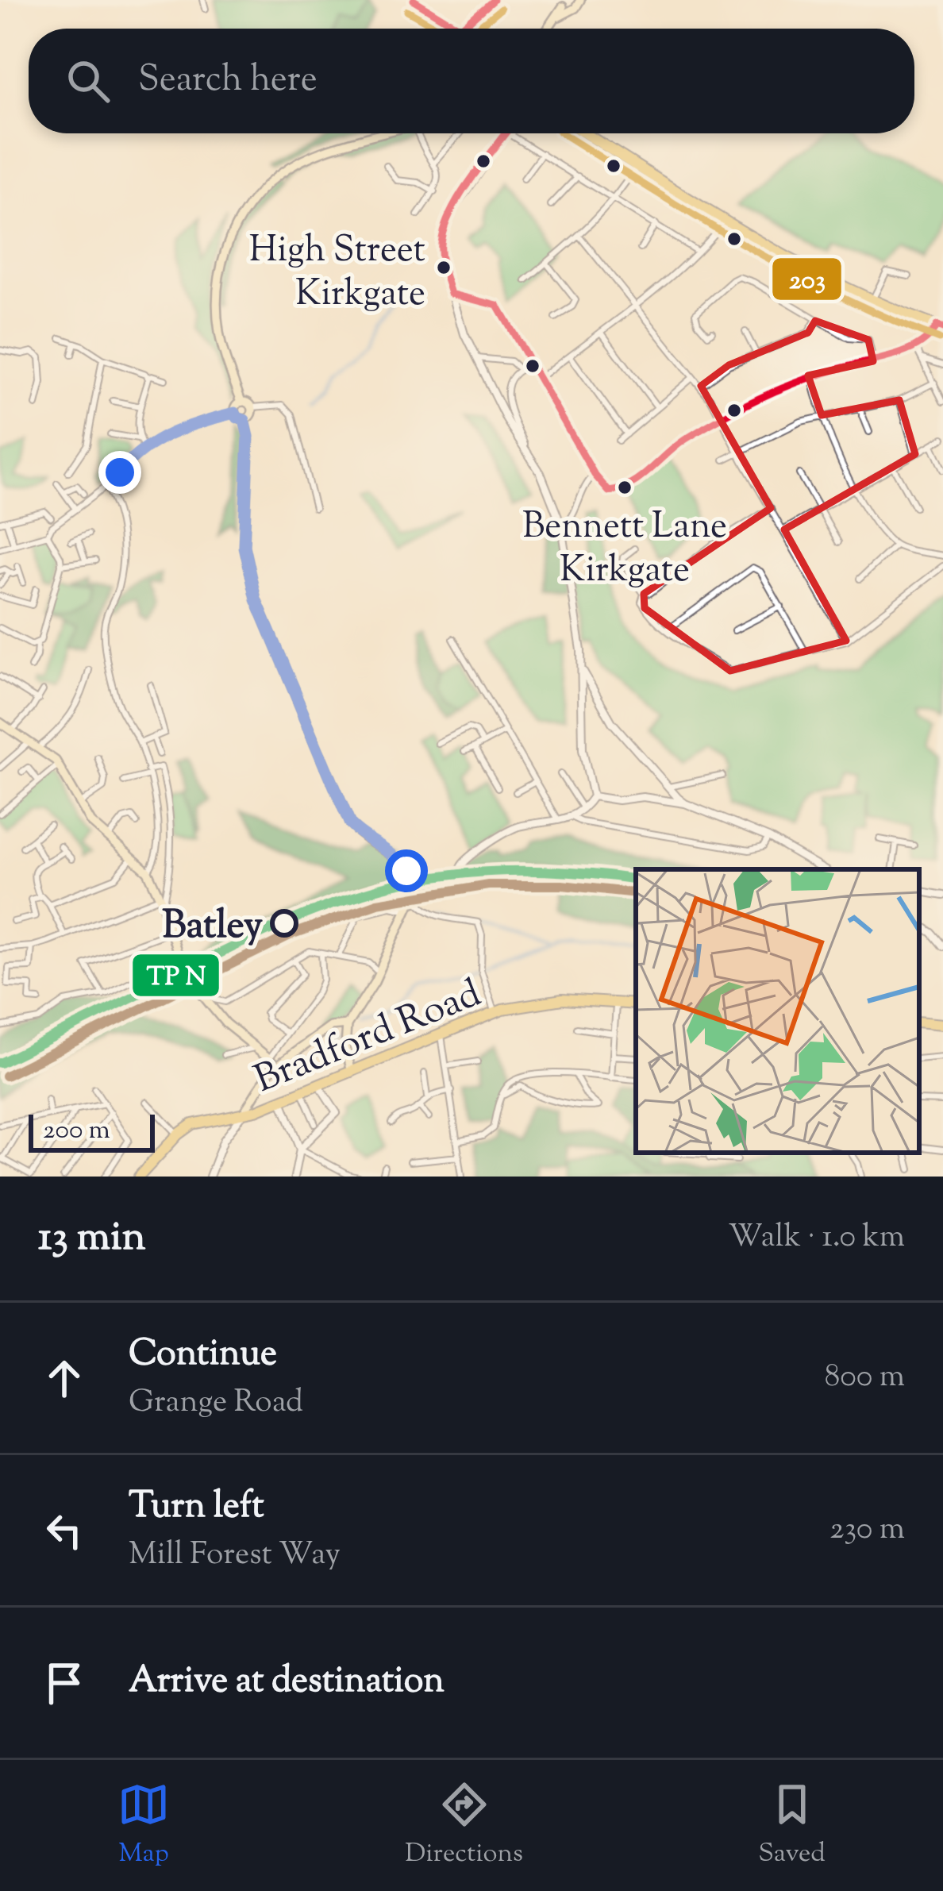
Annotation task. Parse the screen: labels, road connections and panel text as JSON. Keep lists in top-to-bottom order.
{
  "streets": {
    "main road": ["Bradford Road"]
  },
  "places": ["High Street Kirkgate", "Bennett Lane Kirkgate", "Batley"],
  "lines": ["transit line 203"],
  "scale_bar": "200 m",
  "page": {
    "search": "Search here",
    "scale": "200 m",
    "heading": ["13 min", "Walk · 1.0 km"],
    "list": [
      ["Continue", "Grange Road", "800 m"],
      ["Turn left", "Mill Forest Way", "230 m"],
      "Arrive at destination"
    ],
    "nav": ["Map", "Directions", "Saved"]
  }
}
